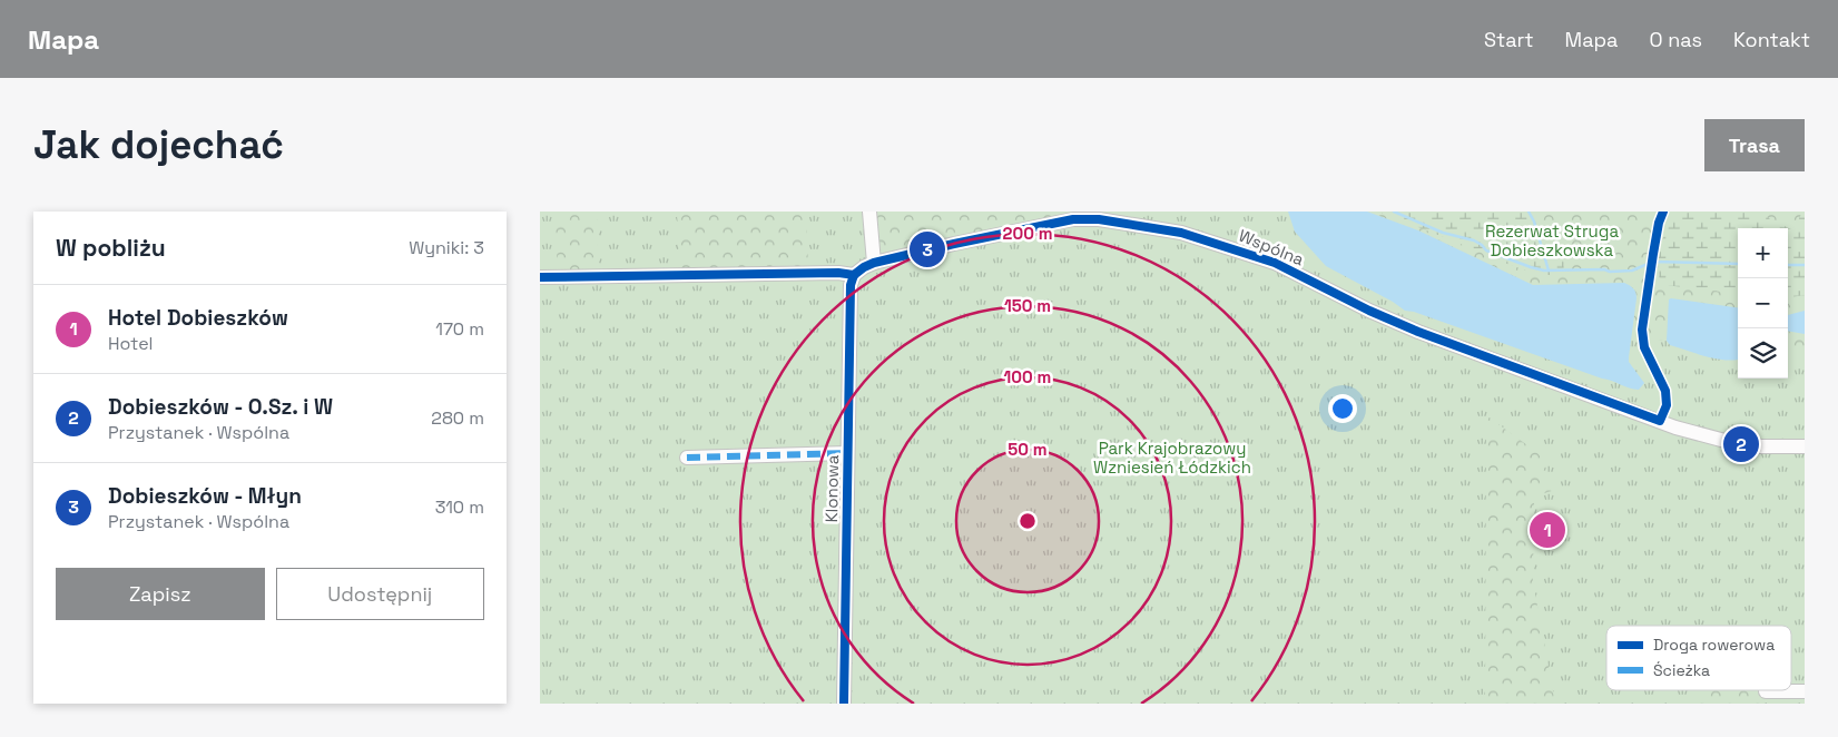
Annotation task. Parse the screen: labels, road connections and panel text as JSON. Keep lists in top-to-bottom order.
{
  "streets": {
    "street": ["Wspólna", "Klonowa"]
  },
  "crossings": [
    ["Wspólna", "Klonowa"]
  ],
  "parks": ["Rezerwat Struga Dobieszkowska", "Park Krajobrazowy Wzniesień Łódzkich"],
  "legend": ["Droga rowerowa", "Ścieżka"],
  "page": {
    "header": "Mapa",
    "nav": [
      "Start",
      "Mapa",
      "O nas",
      "Kontakt"
    ],
    "buttons": [
      "Trasa",
      ["Zapisz", "Udostępnij"]
    ],
    "title": "Jak dojechać",
    "heading": ["W pobliżu", "Wyniki: 3"],
    "map_buttons": ["+", "−"],
    "pins": ["3", "2", "1"],
    "list": [
      {
        "mark": "1",
        "name": "Hotel Dobieszków",
        "note": "Hotel",
        "value": "170 m"
      },
      {
        "mark": "2",
        "name": "Dobieszków - O.Sz. i W",
        "note": "Przystanek · Wspólna",
        "value": "280 m"
      },
      {
        "mark": "3",
        "name": "Dobieszków - Młyn",
        "note": "Przystanek · Wspólna",
        "value": "310 m"
      }
    ]
  },
  "rings": [
    "200 m",
    "150 m",
    "100 m",
    "50 m"
  ]
}
